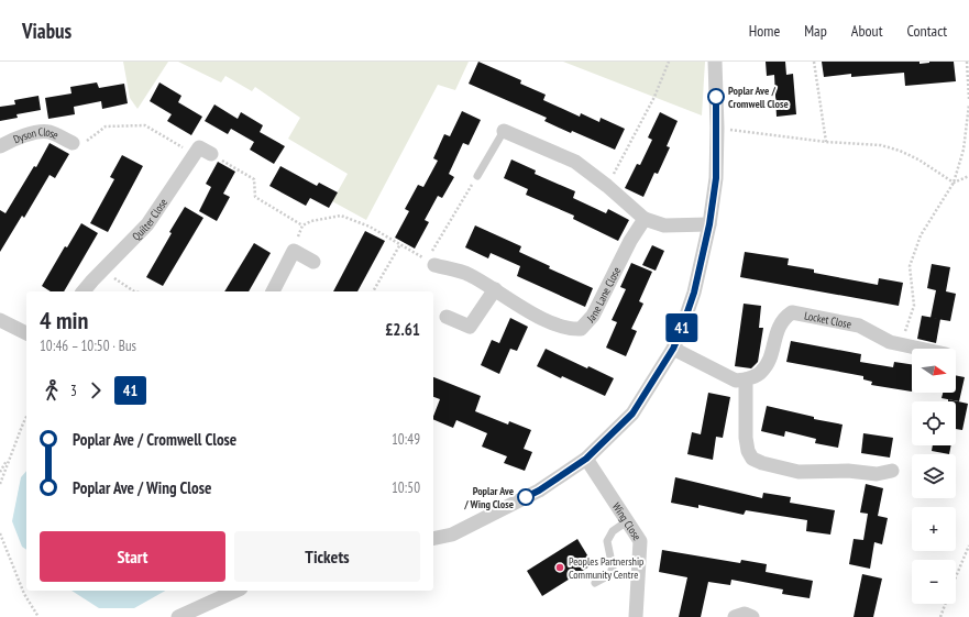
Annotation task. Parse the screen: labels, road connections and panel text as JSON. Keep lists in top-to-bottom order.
{
  "streets": {
    "street": [
      "Dyson Close",
      "Quilter Close",
      "Jane Lane Close",
      "Locket Close",
      "Wing Close"
    ]
  },
  "places": ["Poplar Ave / Cromwell Close", "Poplar Ave / Wing Close", "Peoples Partnership Community Centre"],
  "lines": ["bus line 41"],
  "north": "right",
  "page": {
    "header": "Viabus",
    "nav": [
      "Home",
      "Map",
      "About",
      "Contact"
    ],
    "on_map": "41",
    "heading": ["4 min", "10:46 – 10:50 · Bus", "£2.61"],
    "map_buttons": ["+", "−"],
    "legs": ["3", "41"],
    "list": [
      {
        "name": "Poplar Ave / Cromwell Close",
        "value": "10:49"
      },
      {
        "name": "Poplar Ave / Wing Close",
        "value": "10:50"
      }
    ],
    "buttons": ["Start", "Tickets"]
  }
}
